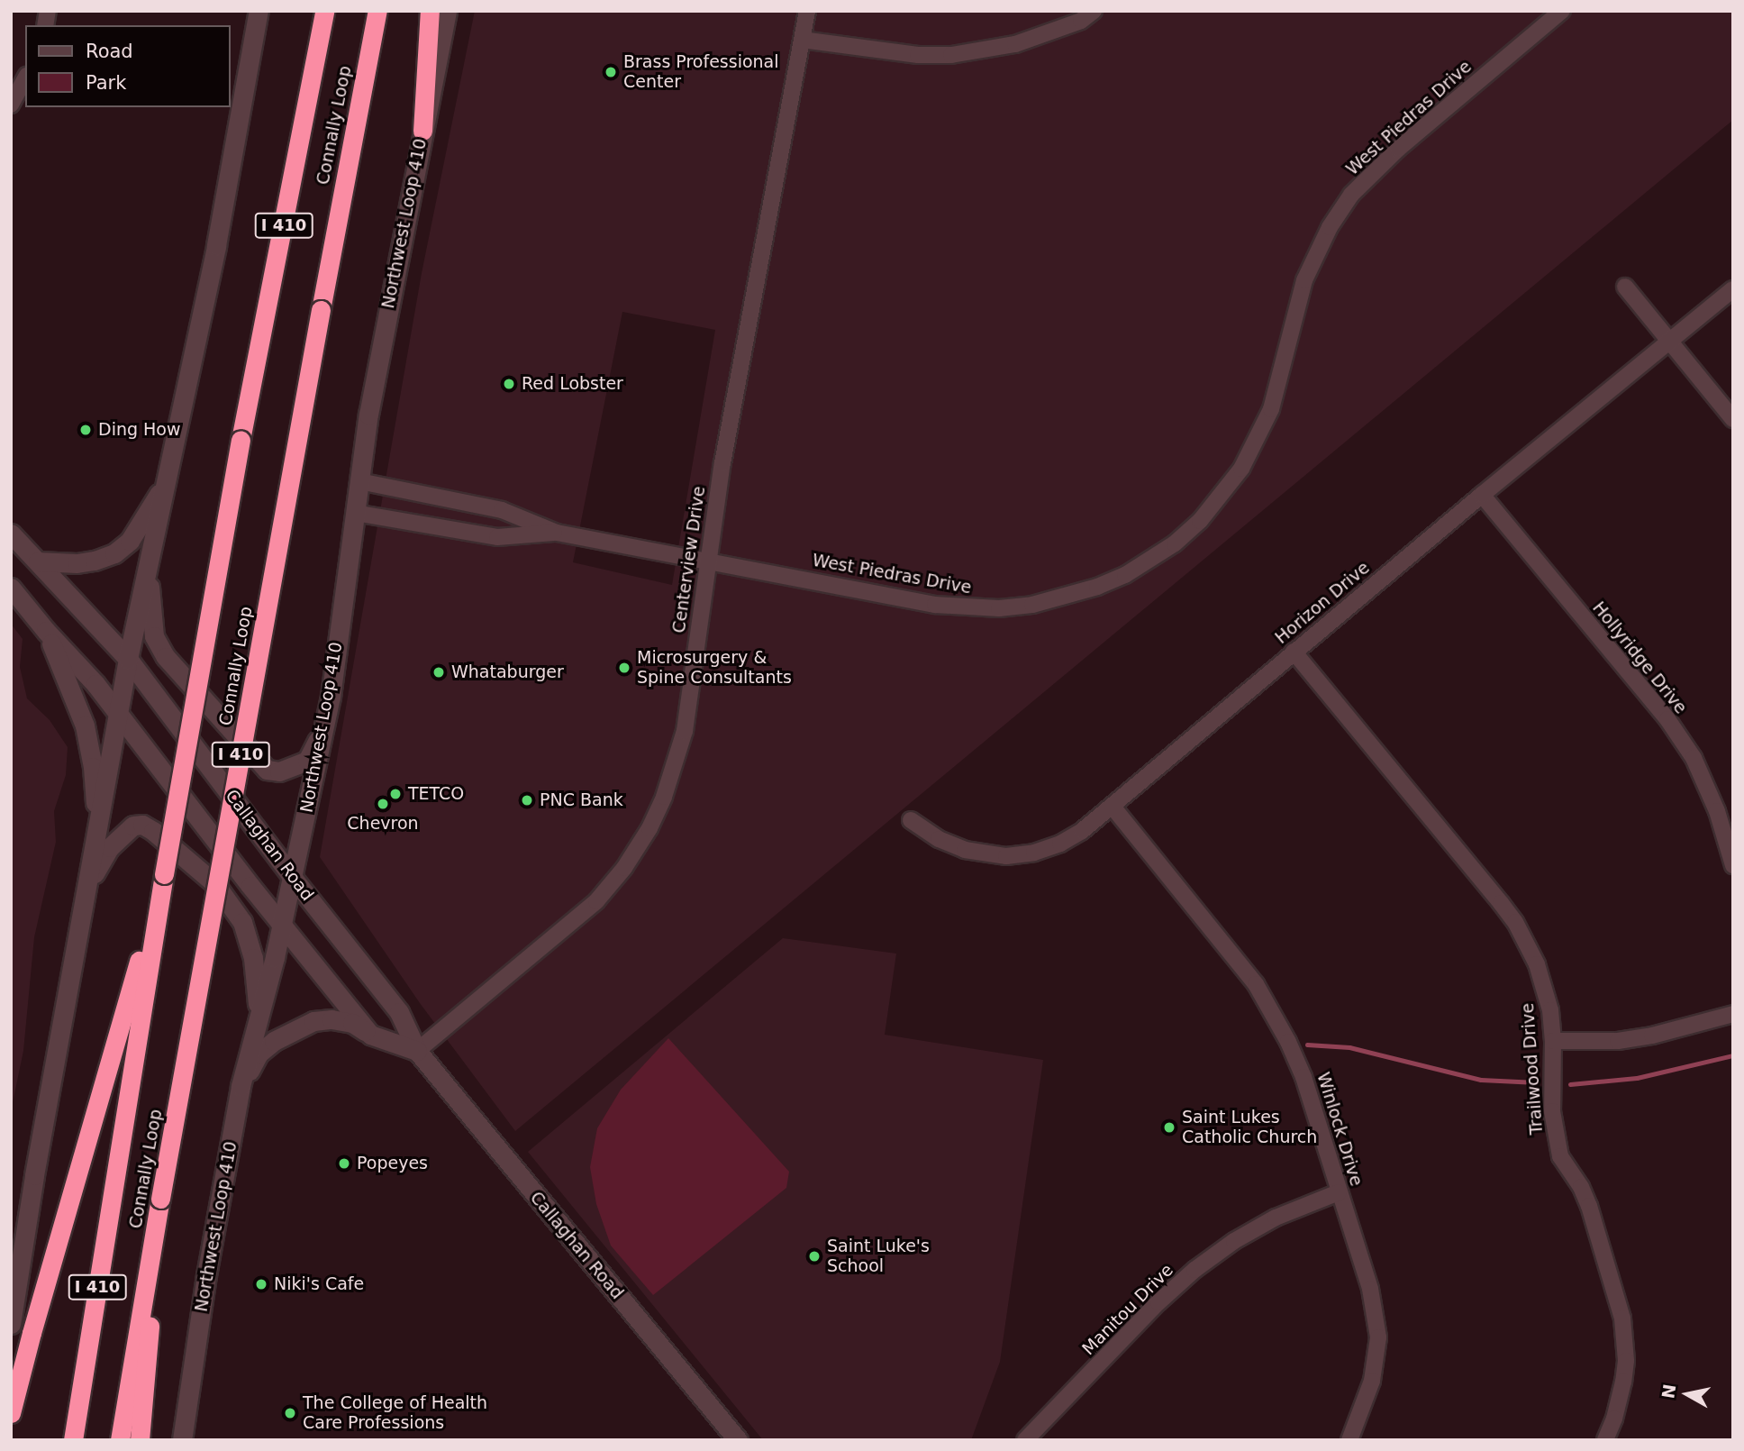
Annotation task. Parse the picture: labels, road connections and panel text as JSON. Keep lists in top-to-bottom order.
{
  "streets": {
    "highway": ["Connally Loop", "I 410"],
    "main road": ["Northwest Loop 410", "Callaghan Road"],
    "street": [
      "West Piedras Drive",
      "Centerview Drive",
      "Horizon Drive",
      "Hollyridge Drive",
      "Trailwood Drive",
      "Winlock Drive",
      "Manitou Drive"
    ]
  },
  "crossings": [
    ["West Piedras Drive", "Northwest Loop 410"],
    ["West Piedras Drive", "Centerview Drive"],
    ["Northwest Loop 410", "Callaghan Road"],
    ["Centerview Drive", "Callaghan Road"],
    ["Horizon Drive", "Hollyridge Drive"],
    ["Horizon Drive", "Trailwood Drive"],
    ["Horizon Drive", "Winlock Drive"],
    ["Winlock Drive", "Manitou Drive"]
  ],
  "places": [
    "Brass Professional Center",
    "Red Lobster",
    "Ding How",
    "Microsurgery & Spine Consultants",
    "Whataburger",
    "TETCO",
    "PNC Bank",
    "Chevron",
    "Saint Lukes Catholic Church",
    "Popeyes",
    "Saint Luke's School",
    "Niki's Cafe",
    "The College of Health Care Professions"
  ],
  "legend": ["Road", "Park"],
  "north": "left"
}
